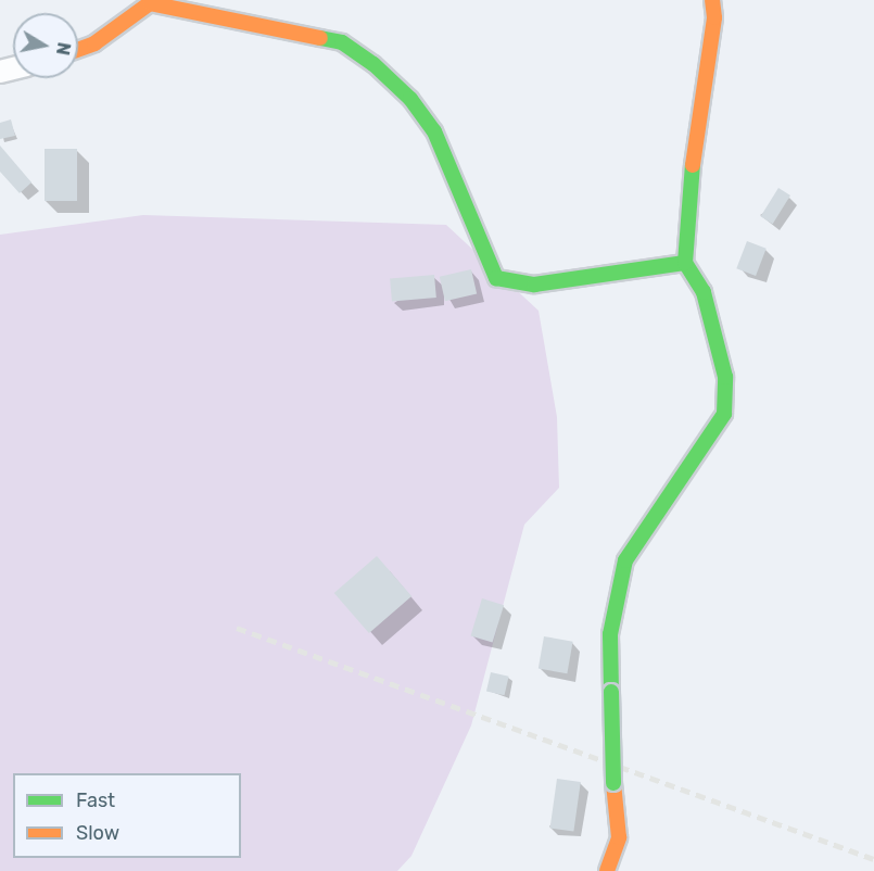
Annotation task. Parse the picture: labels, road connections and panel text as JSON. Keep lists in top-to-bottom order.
{
  "legend": ["Fast", "Slow"],
  "north": "right"
}
